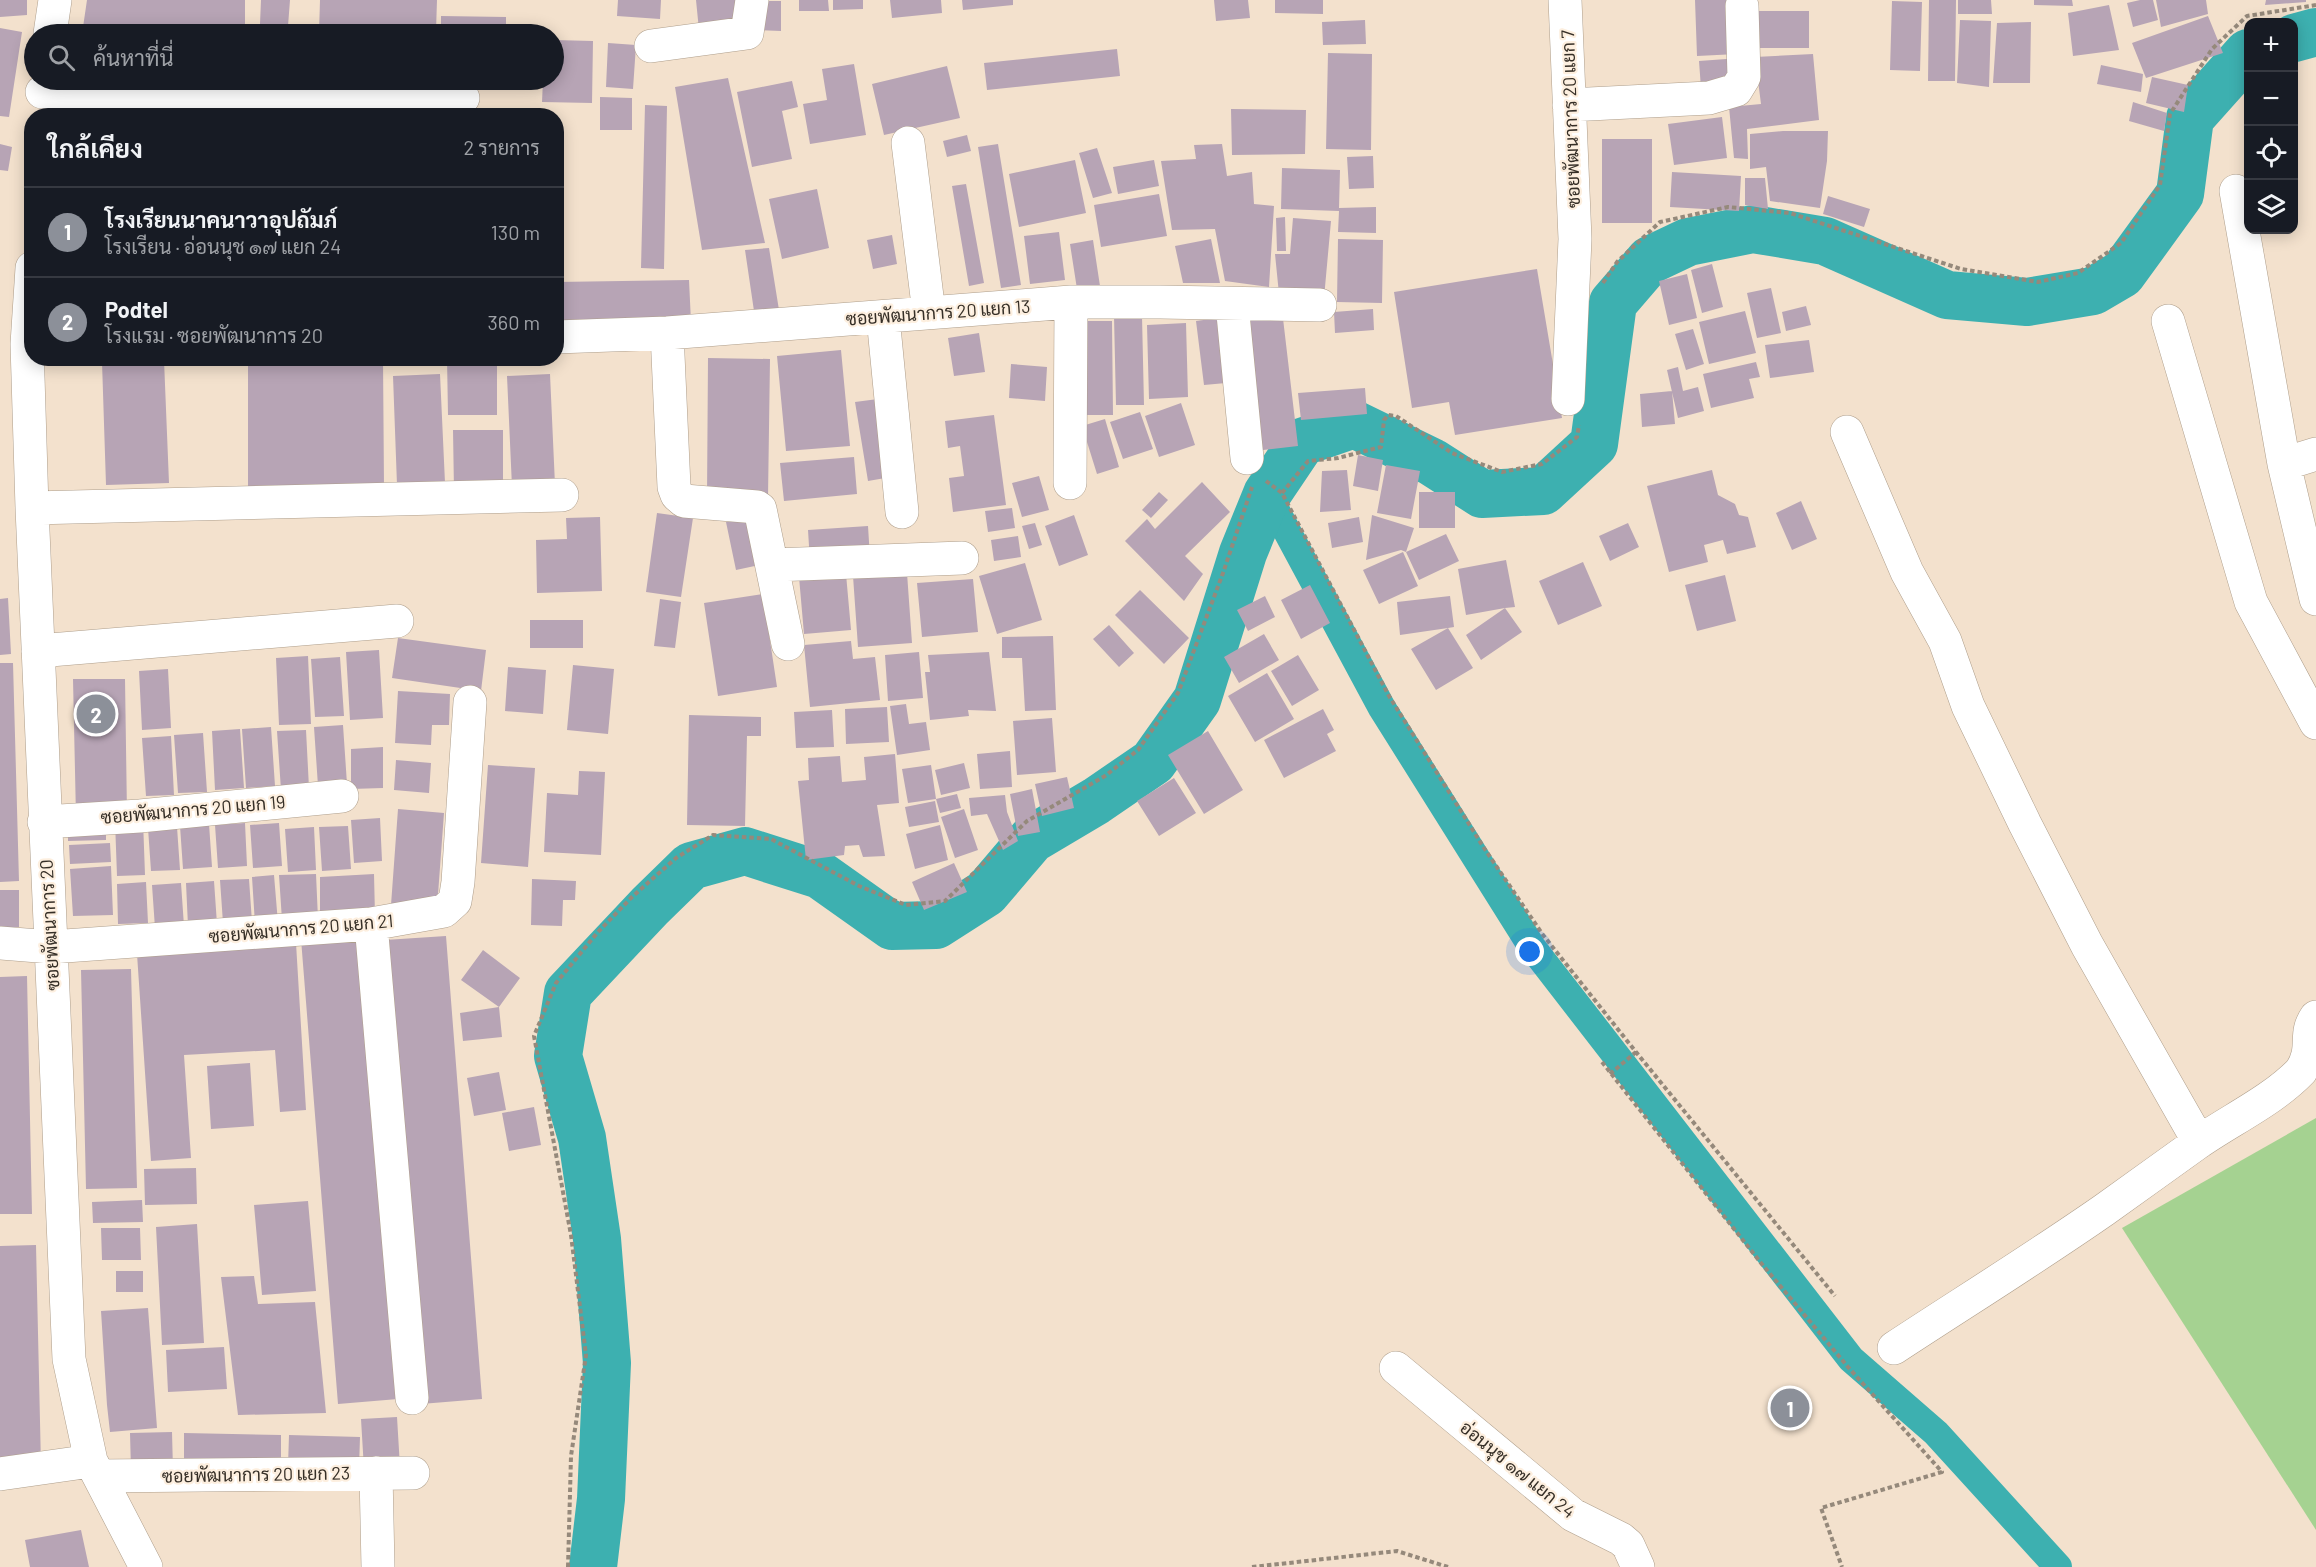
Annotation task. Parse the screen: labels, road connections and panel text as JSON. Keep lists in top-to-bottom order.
{
  "streets": {
    "street": [
      "ซอยพัฒนาการ 20 แยก 7",
      "ซอยพัฒนาการ 20 แยก 13",
      "ซอยพัฒนาการ 20 แยก 19",
      "ซอยพัฒนาการ 20",
      "ซอยพัฒนาการ 20 แยก 21",
      "อ่อนนุช ๑๗ แยก 24",
      "ซอยพัฒนาการ 20 แยก 23"
    ]
  },
  "crossings": [
    ["ซอยพัฒนาการ 20 แยก 19", "ซอยพัฒนาการ 20"],
    ["ซอยพัฒนาการ 20", "ซอยพัฒนาการ 20 แยก 21"],
    ["ซอยพัฒนาการ 20", "ซอยพัฒนาการ 20 แยก 23"]
  ],
  "page": {
    "map_buttons": ["+", "−"],
    "search": "ค้นหาที่นี่",
    "heading": ["ใกล้เคียง", "2 รายการ"],
    "list": [
      {
        "mark": "1",
        "name": "โรงเรียนนาคนาวาอุปถัมภ์",
        "note": "โรงเรียน · อ่อนนุช ๑๗ แยก 24",
        "value": "130 m"
      },
      {
        "mark": "2",
        "name": "Podtel",
        "note": "โรงแรม · ซอยพัฒนาการ 20",
        "value": "360 m"
      }
    ],
    "pins": ["2", "1"]
  }
}
